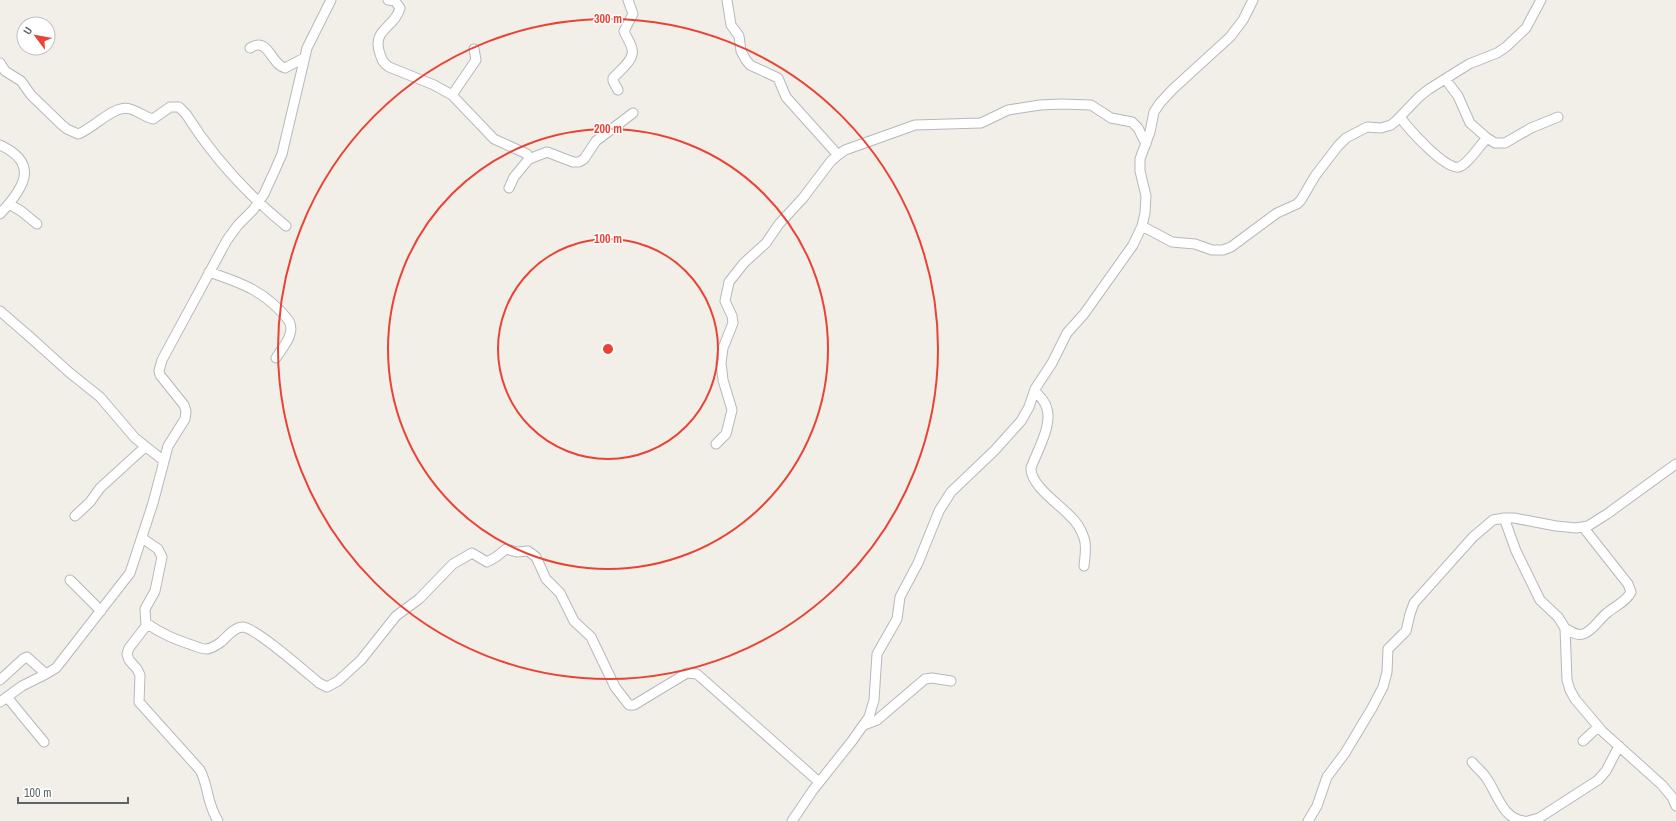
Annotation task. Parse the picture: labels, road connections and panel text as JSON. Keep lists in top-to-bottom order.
{
  "scale_bar": "100 m",
  "north": "top left",
  "rings": ["300 m", "200 m", "100 m"]
}
